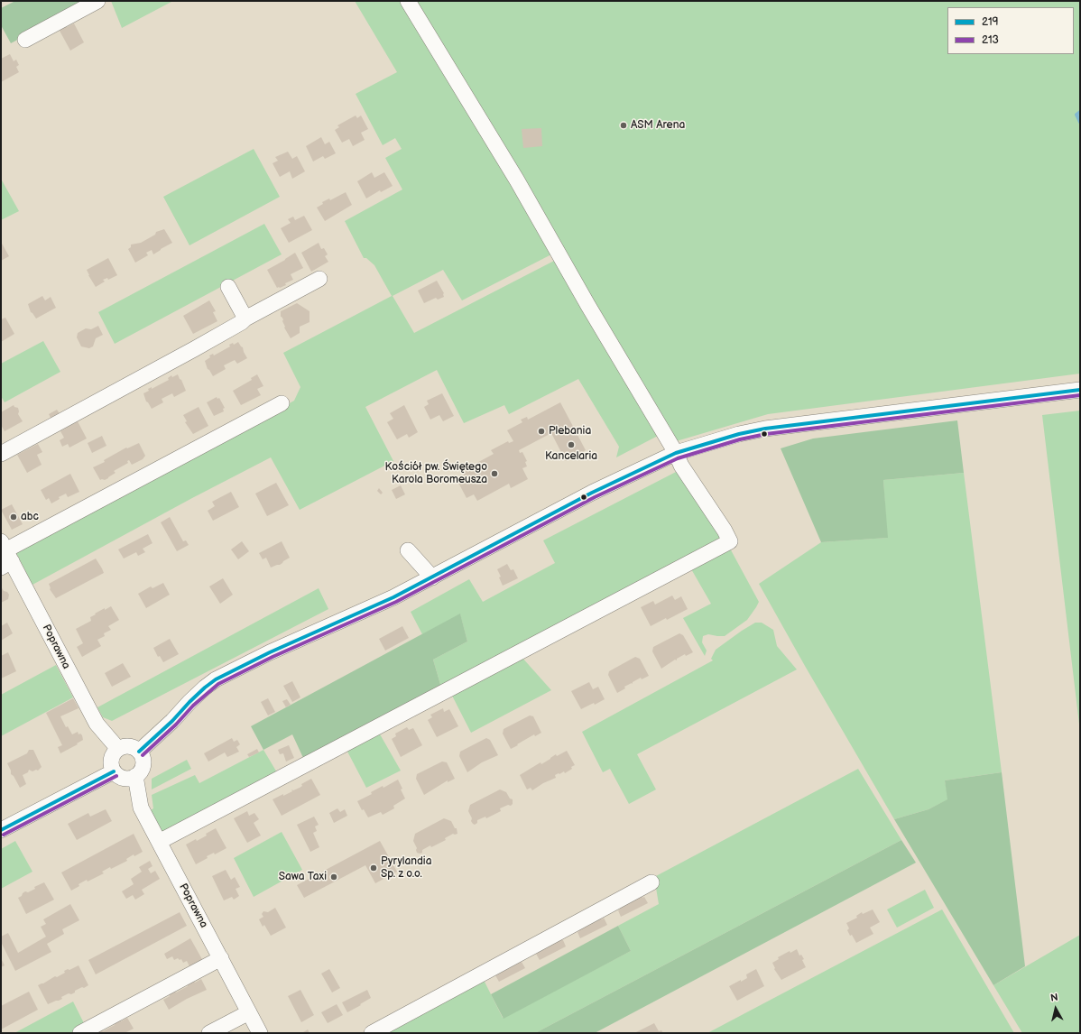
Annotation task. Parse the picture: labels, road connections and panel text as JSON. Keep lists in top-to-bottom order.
{
  "streets": {
    "street": ["Poprawna"]
  },
  "places": [
    "ASM Arena",
    "Plebania",
    "Kancelaria",
    "Kościół pw. Świętego Karola Boromeusza",
    "abc",
    "Pyrylandia Sp. z o.o.",
    "Sawa Taxi"
  ],
  "lines": ["transit line 219", "transit line 213"],
  "legend": ["219", "213"],
  "north": "top"
}
